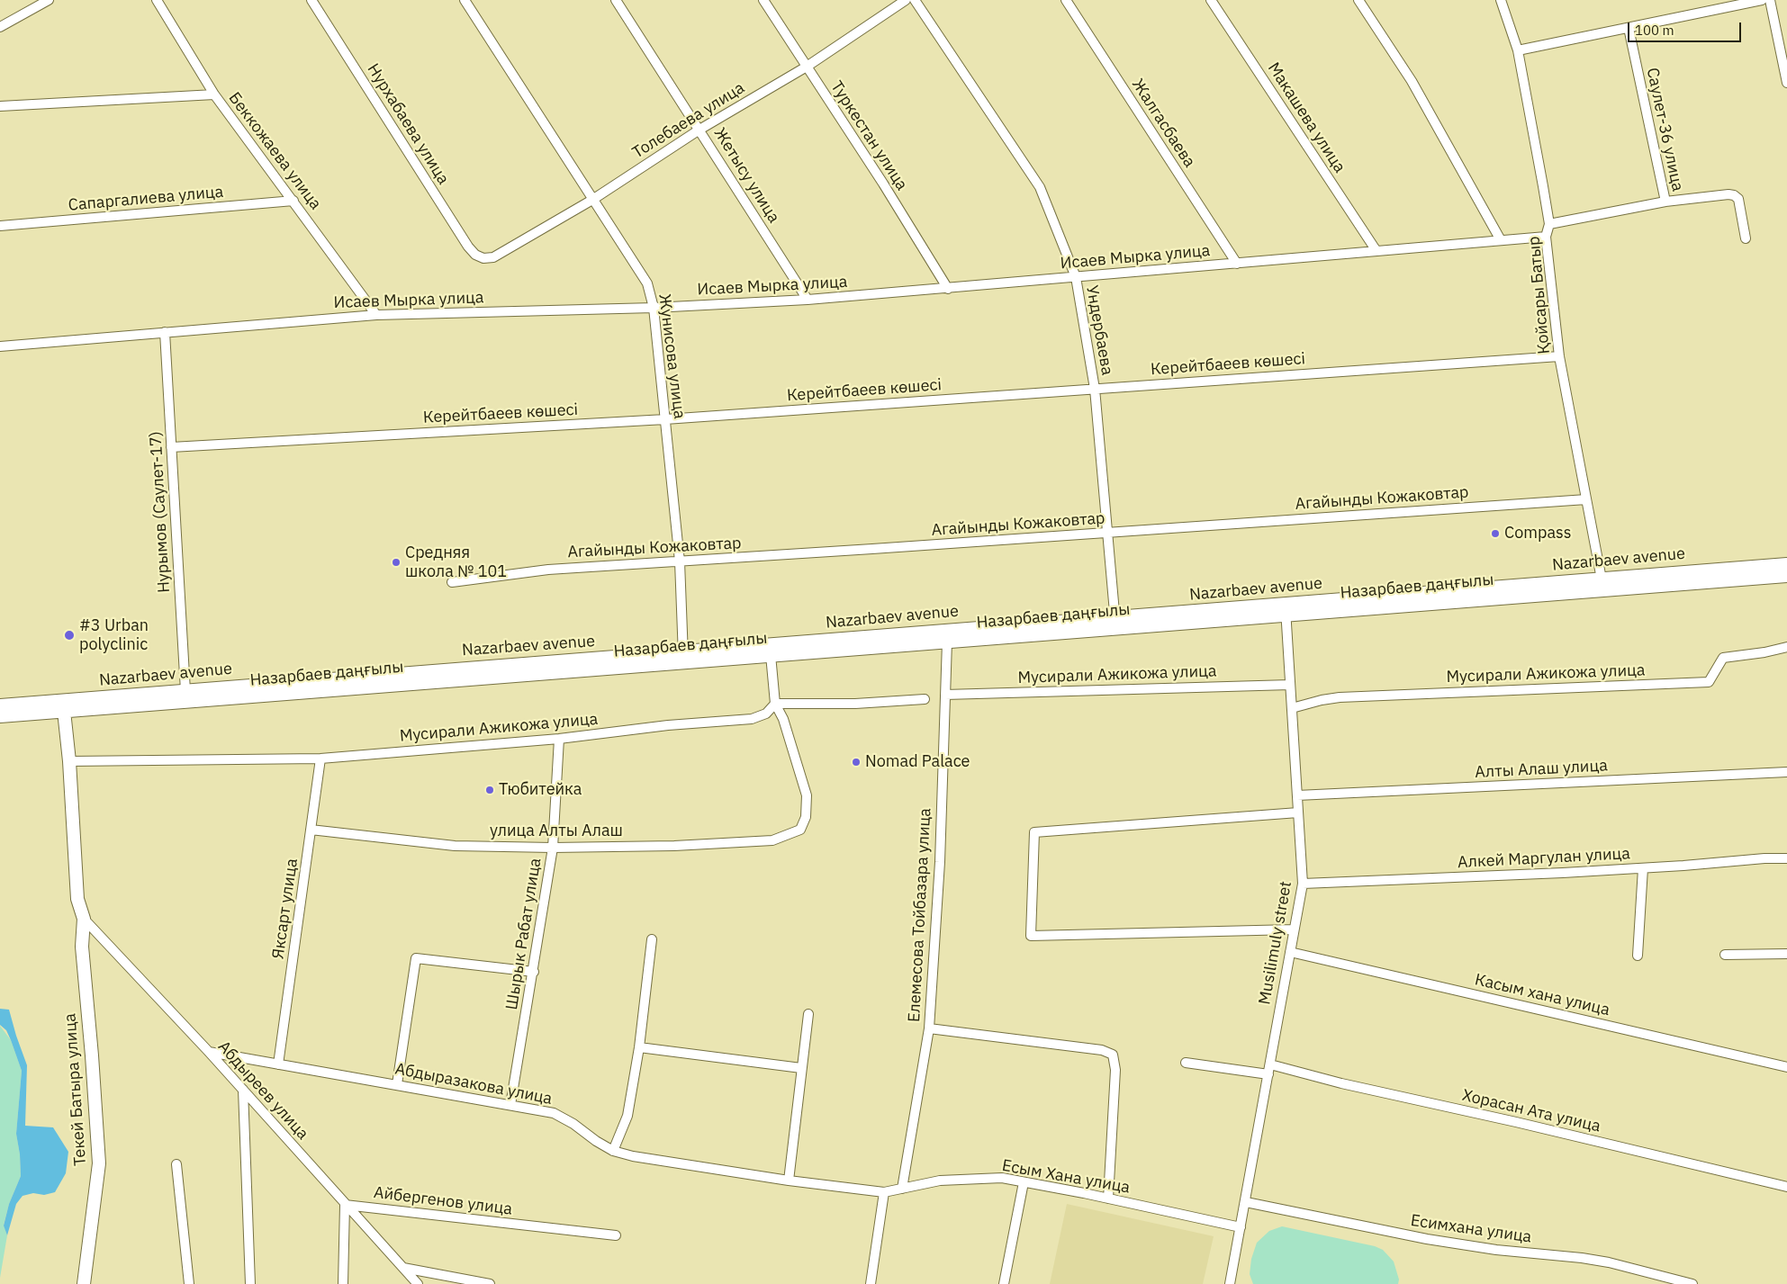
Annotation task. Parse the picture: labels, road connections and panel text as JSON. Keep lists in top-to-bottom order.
{
  "streets": {
    "main road": ["Nazarbaev avenue", "Назарбаев даңғылы", "Текей Батыра улица"],
    "street": [
      "Макашева улица",
      "Толебаева улица",
      "Жалгасбаева",
      "Нурхабаева улица",
      "Саулет-36 улица",
      "Туркестан улица",
      "Беккожаева улица",
      "Жетысу улица",
      "Сапаргалиева улица",
      "Исаев Мырка улица",
      "Қойсары Батыр",
      "Ундербаева",
      "Жунисова улица",
      "Керейтбаеев көшесі",
      "Агайынды Кожаковтар",
      "Нурымов (Саулет-17)",
      "Мусирали Ажикожа улица",
      "Алты Алаш улица",
      "улица Алты Алаш",
      "Алкей Маргулан улица",
      "Яксарт улица",
      "Елемесова Тойбазара улица",
      "Шырык Рабат улица",
      "Musilimuly street",
      "Касым хана улица",
      "Абдыразакова улица",
      "Абдыреев улица",
      "Хорасан Ата улица",
      "Есым Хана улица",
      "Айбергенов улица",
      "Есимхана улица"
    ]
  },
  "crossings": [
    ["Макашева улица", "Исаев Мырка улица"],
    ["Толебаева улица", "Нурхабаева улица"],
    ["Толебаева улица", "Туркестан улица"],
    ["Толебаева улица", "Жетысу улица"],
    ["Толебаева улица", "Жунисова улица"],
    ["Жалгасбаева", "Исаев Мырка улица"],
    ["Саулет-36 улица", "Қойсары Батыр"],
    ["Туркестан улица", "Исаев Мырка улица"],
    ["Беккожаева улица", "Сапаргалиева улица"],
    ["Беккожаева улица", "Исаев Мырка улица"],
    ["Жетысу улица", "Исаев Мырка улица"],
    ["Исаев Мырка улица", "Қойсары Батыр"],
    ["Исаев Мырка улица", "Ундербаева"],
    ["Исаев Мырка улица", "Жунисова улица"],
    ["Исаев Мырка улица", "Нурымов (Саулет-17)"],
    ["Қойсары Батыр", "Керейтбаеев көшесі"],
    ["Қойсары Батыр", "Агайынды Кожаковтар"],
    ["Қойсары Батыр", "Nazarbaev avenue"],
    ["Қойсары Батыр", "Назарбаев даңғылы"],
    ["Ундербаева", "Керейтбаеев көшесі"],
    ["Ундербаева", "Агайынды Кожаковтар"],
    ["Ундербаева", "Nazarbaev avenue"],
    ["Ундербаева", "Назарбаев даңғылы"],
    ["Жунисова улица", "Керейтбаеев көшесі"],
    ["Жунисова улица", "Агайынды Кожаковтар"],
    ["Жунисова улица", "Nazarbaev avenue"],
    ["Жунисова улица", "Назарбаев даңғылы"],
    ["Керейтбаеев көшесі", "Нурымов (Саулет-17)"],
    ["Нурымов (Саулет-17)", "Nazarbaev avenue"],
    ["Nazarbaev avenue", "Назарбаев даңғылы"],
    ["Nazarbaev avenue", "Текей Батыра улица"],
    ["Назарбаев даңғылы", "Елемесова Тойбазара улица"],
    ["Назарбаев даңғылы", "Musilimuly street"],
    ["Назарбаев даңғылы", "Текей Батыра улица"],
    ["Мусирали Ажикожа улица", "улица Алты Алаш"],
    ["Мусирали Ажикожа улица", "Яксарт улица"],
    ["Мусирали Ажикожа улица", "Елемесова Тойбазара улица"],
    ["Мусирали Ажикожа улица", "Шырык Рабат улица"],
    ["Мусирали Ажикожа улица", "Musilimuly street"],
    ["Мусирали Ажикожа улица", "Текей Батыра улица"],
    ["Алты Алаш улица", "Musilimuly street"],
    ["улица Алты Алаш", "Яксарт улица"],
    ["улица Алты Алаш", "Шырык Рабат улица"],
    ["Алкей Маргулан улица", "Musilimuly street"],
    ["Яксарт улица", "Абдыразакова улица"],
    ["Елемесова Тойбазара улица", "Есым Хана улица"],
    ["Шырык Рабат улица", "Абдыразакова улица"],
    ["Musilimuly street", "Касым хана улица"],
    ["Musilimuly street", "Хорасан Ата улица"],
    ["Musilimuly street", "Есым Хана улица"],
    ["Musilimuly street", "Есимхана улица"],
    ["Абдыразакова улица", "Абдыреев улица"],
    ["Абдыразакова улица", "Есым Хана улица"],
    ["Текей Батыра улица", "Абдыреев улица"],
    ["Абдыреев улица", "Айбергенов улица"]
  ],
  "places": [
    "Compass",
    "Средняя школа № 101",
    "#3 Urban polyclinic",
    "Nomad Palace",
    "Тюбитейка"
  ],
  "scale_bar": "100 m"
}
